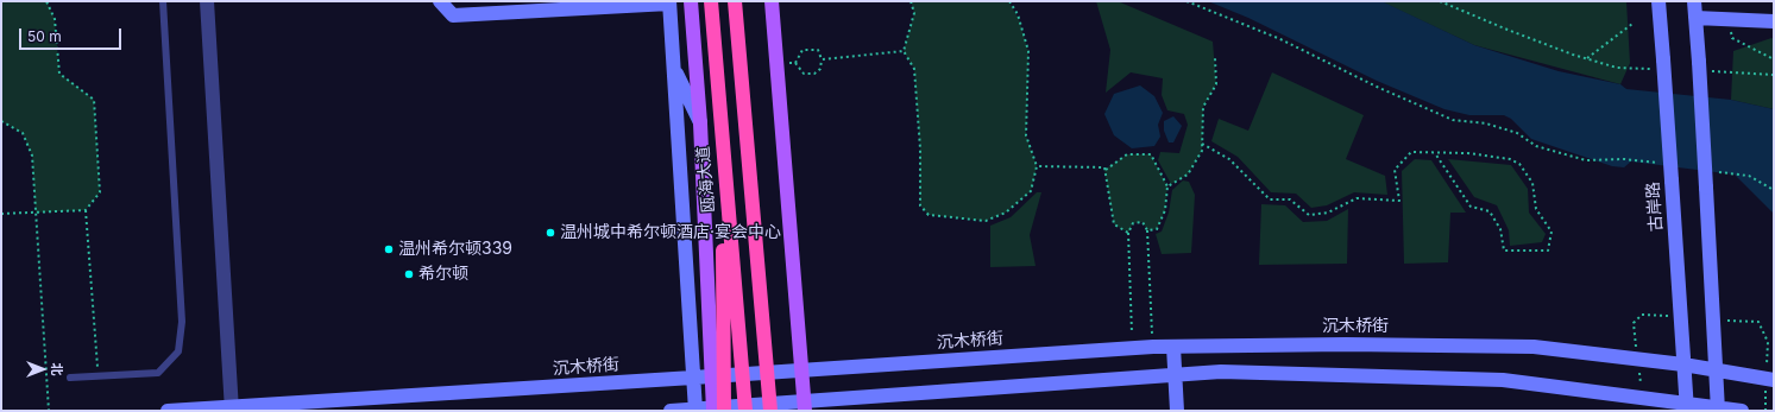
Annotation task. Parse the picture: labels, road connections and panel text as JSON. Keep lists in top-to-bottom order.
{
  "streets": {
    "highway": ["瓯海大道"],
    "street": ["古岸路", "沉木桥街"]
  },
  "crossings": [
    ["瓯海大道", "沉木桥街"],
    ["古岸路", "沉木桥街"]
  ],
  "places": ["温州城中希尔顿酒店·宴会中心", "温州希尔顿339", "希尔顿"],
  "scale_bar": "50 m",
  "north": "right"
}
